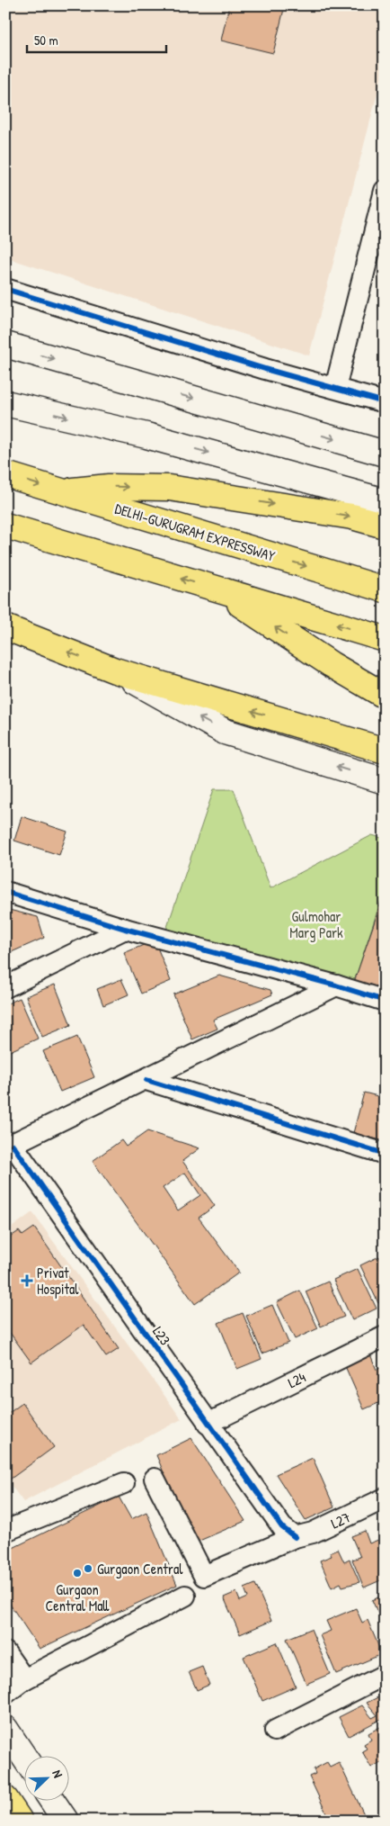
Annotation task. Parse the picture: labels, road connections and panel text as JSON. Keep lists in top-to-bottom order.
{
  "streets": {
    "main road": ["DELHI-GURUGRAM EXPRESSWAY"],
    "street": ["L23", "L24", "L27"]
  },
  "crossings": [
    ["L23", "L24"],
    ["L23", "L27"]
  ],
  "parks": ["Gulmohar Marg Park"],
  "places": {
    "health": ["Privat Hospital"],
    "other": ["Gurgaon Central", "Gurgaon Central Mall"]
  },
  "scale_bar": "50 m",
  "north": "top right"
}
